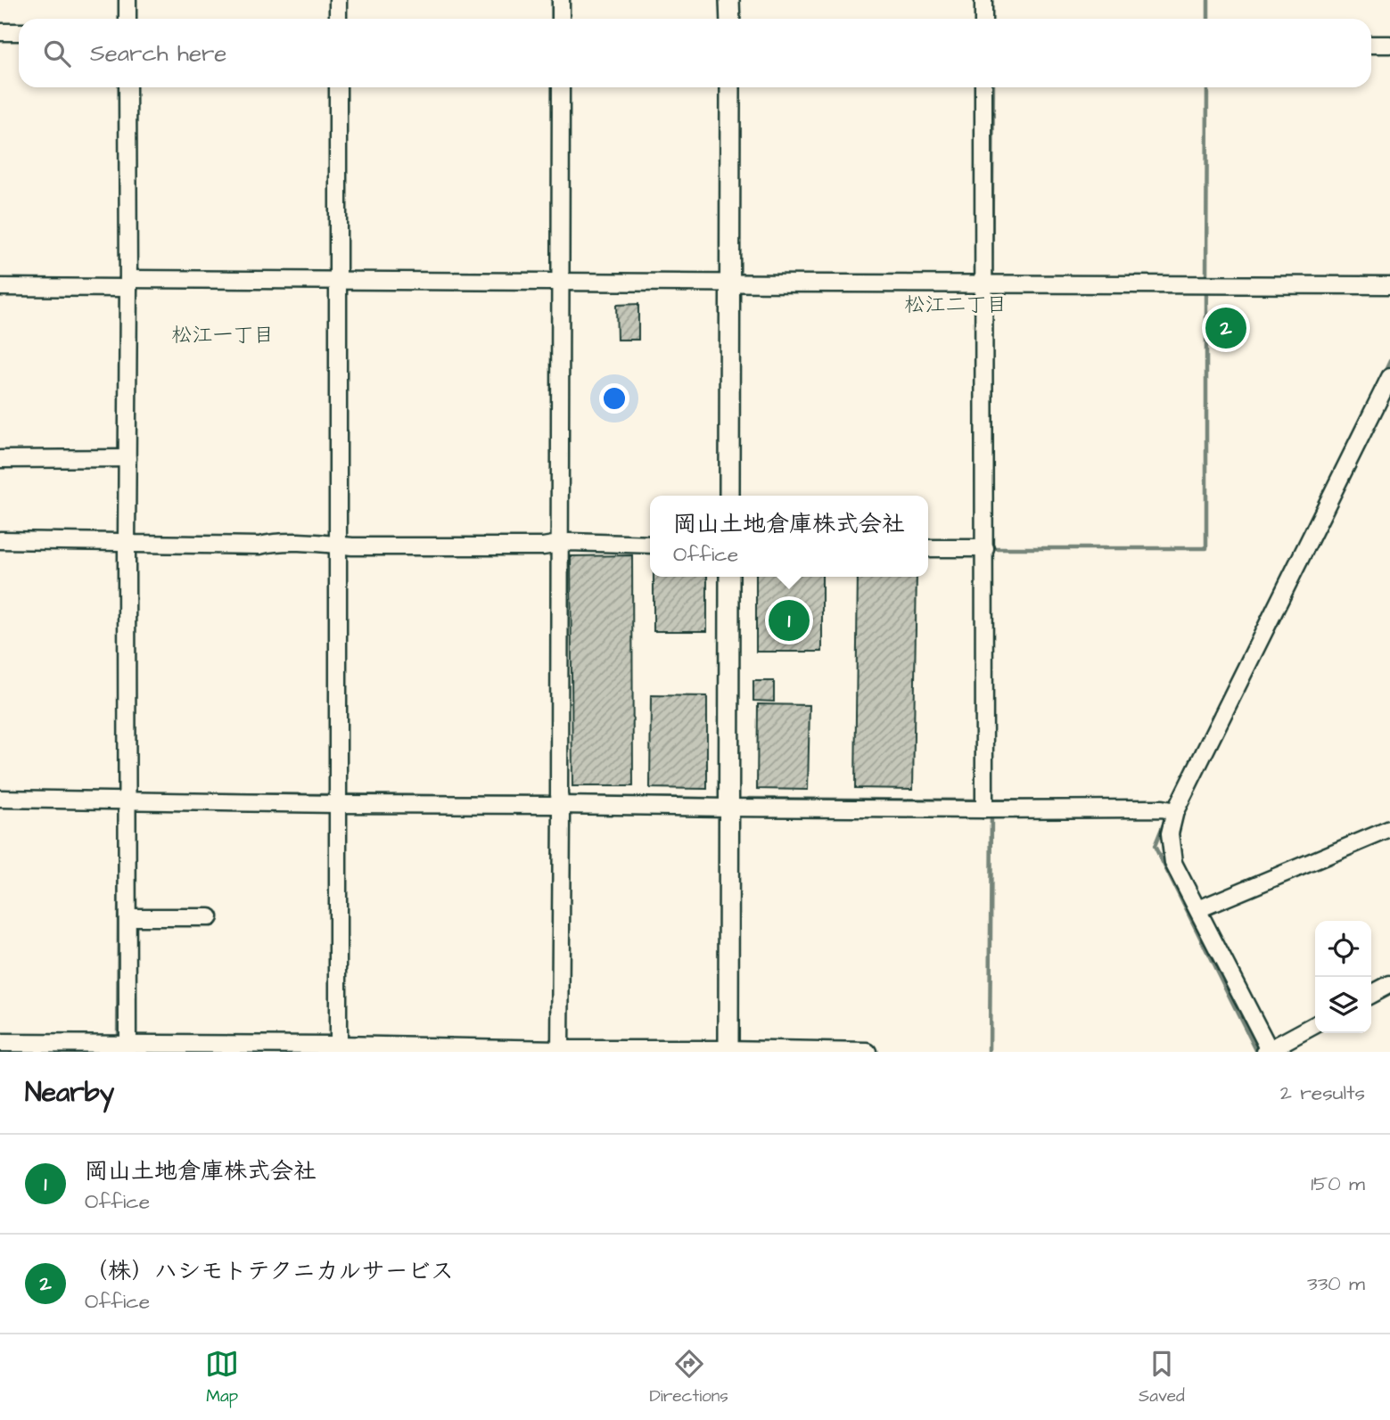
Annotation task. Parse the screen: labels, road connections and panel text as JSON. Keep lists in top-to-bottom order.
{
  "districts": ["松江二丁目", "松江一丁目"],
  "page": {
    "search": "Search here",
    "pins": ["2", "1"],
    "popup": ["岡山土地倉庫株式会社", "Office"],
    "heading": ["Nearby", "2 results"],
    "list": [
      {
        "mark": "1",
        "name": "岡山土地倉庫株式会社",
        "note": "Office",
        "value": "150 m"
      },
      {
        "mark": "2",
        "name": "（株）ハシモトテクニカルサービス",
        "note": "Office",
        "value": "330 m"
      }
    ],
    "nav": ["Map", "Directions", "Saved"]
  }
}
